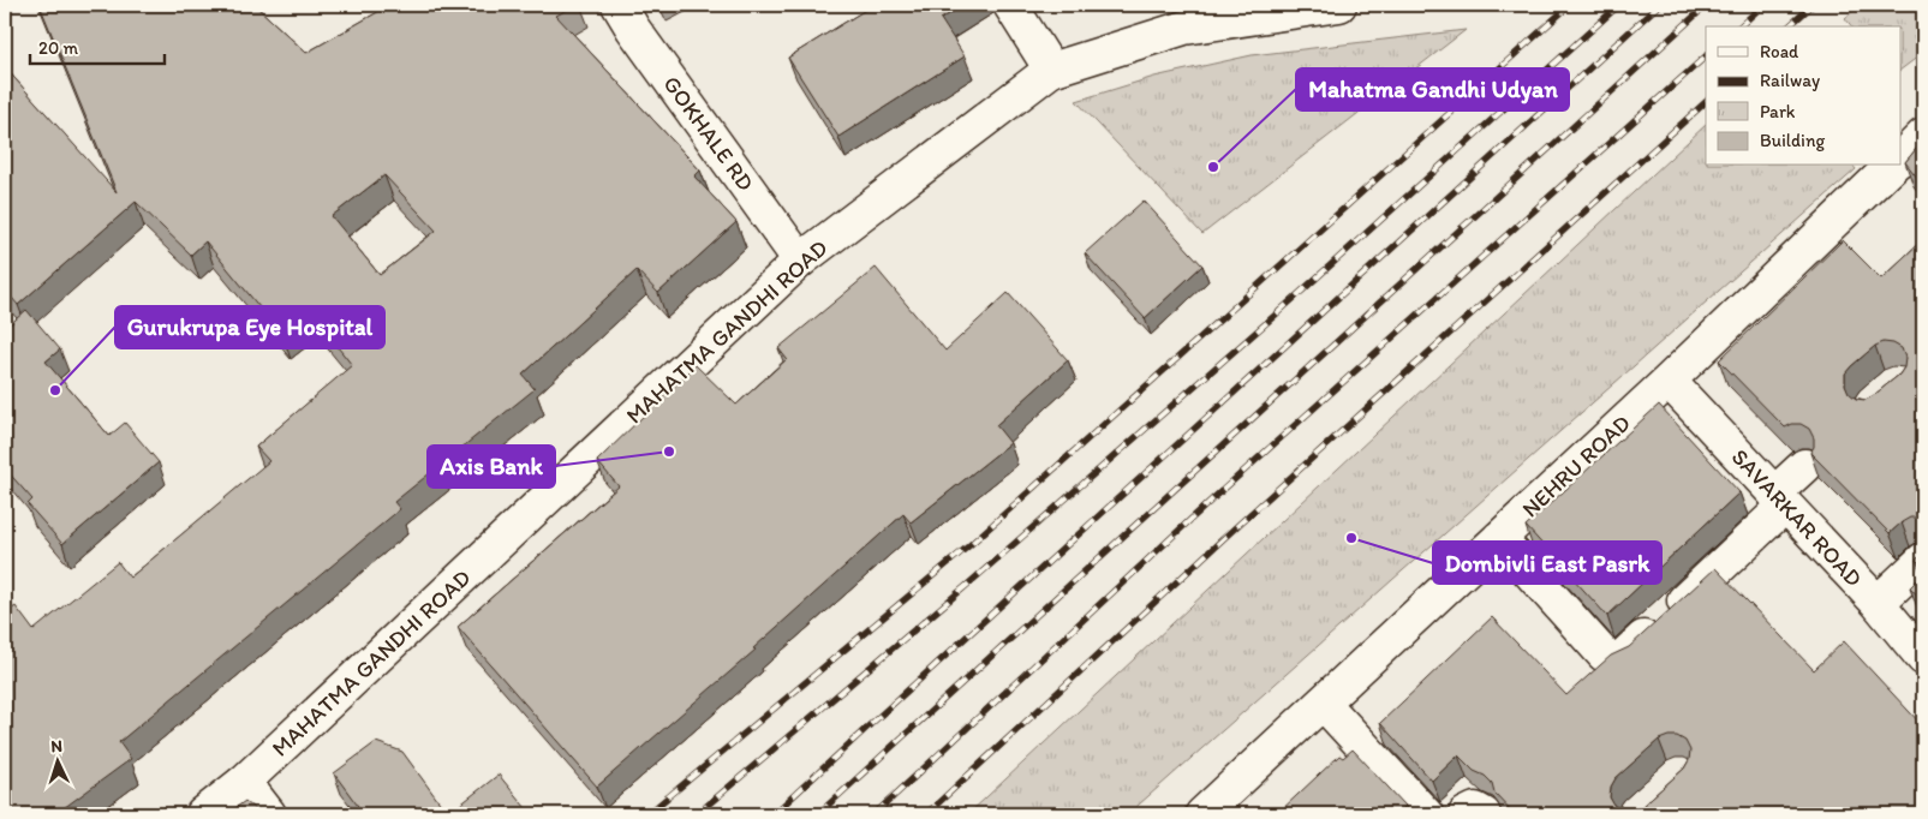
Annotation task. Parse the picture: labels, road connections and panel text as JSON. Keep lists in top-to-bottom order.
{
  "streets": {
    "street": [
      "GOKHALE RD",
      "MAHATMA GANDHI ROAD",
      "NEHRU ROAD",
      "SAVARKAR ROAD"
    ]
  },
  "crossings": [
    ["GOKHALE RD", "MAHATMA GANDHI ROAD"],
    ["NEHRU ROAD", "SAVARKAR ROAD"]
  ],
  "places": [
    "Mahatma Gandhi Udyan",
    "Gurukrupa Eye Hospital",
    "Axis Bank",
    "Dombivli East Pasrk"
  ],
  "legend": [
    "Road",
    "Railway",
    "Park",
    "Building"
  ],
  "scale_bar": "20 m",
  "north": "top"
}
